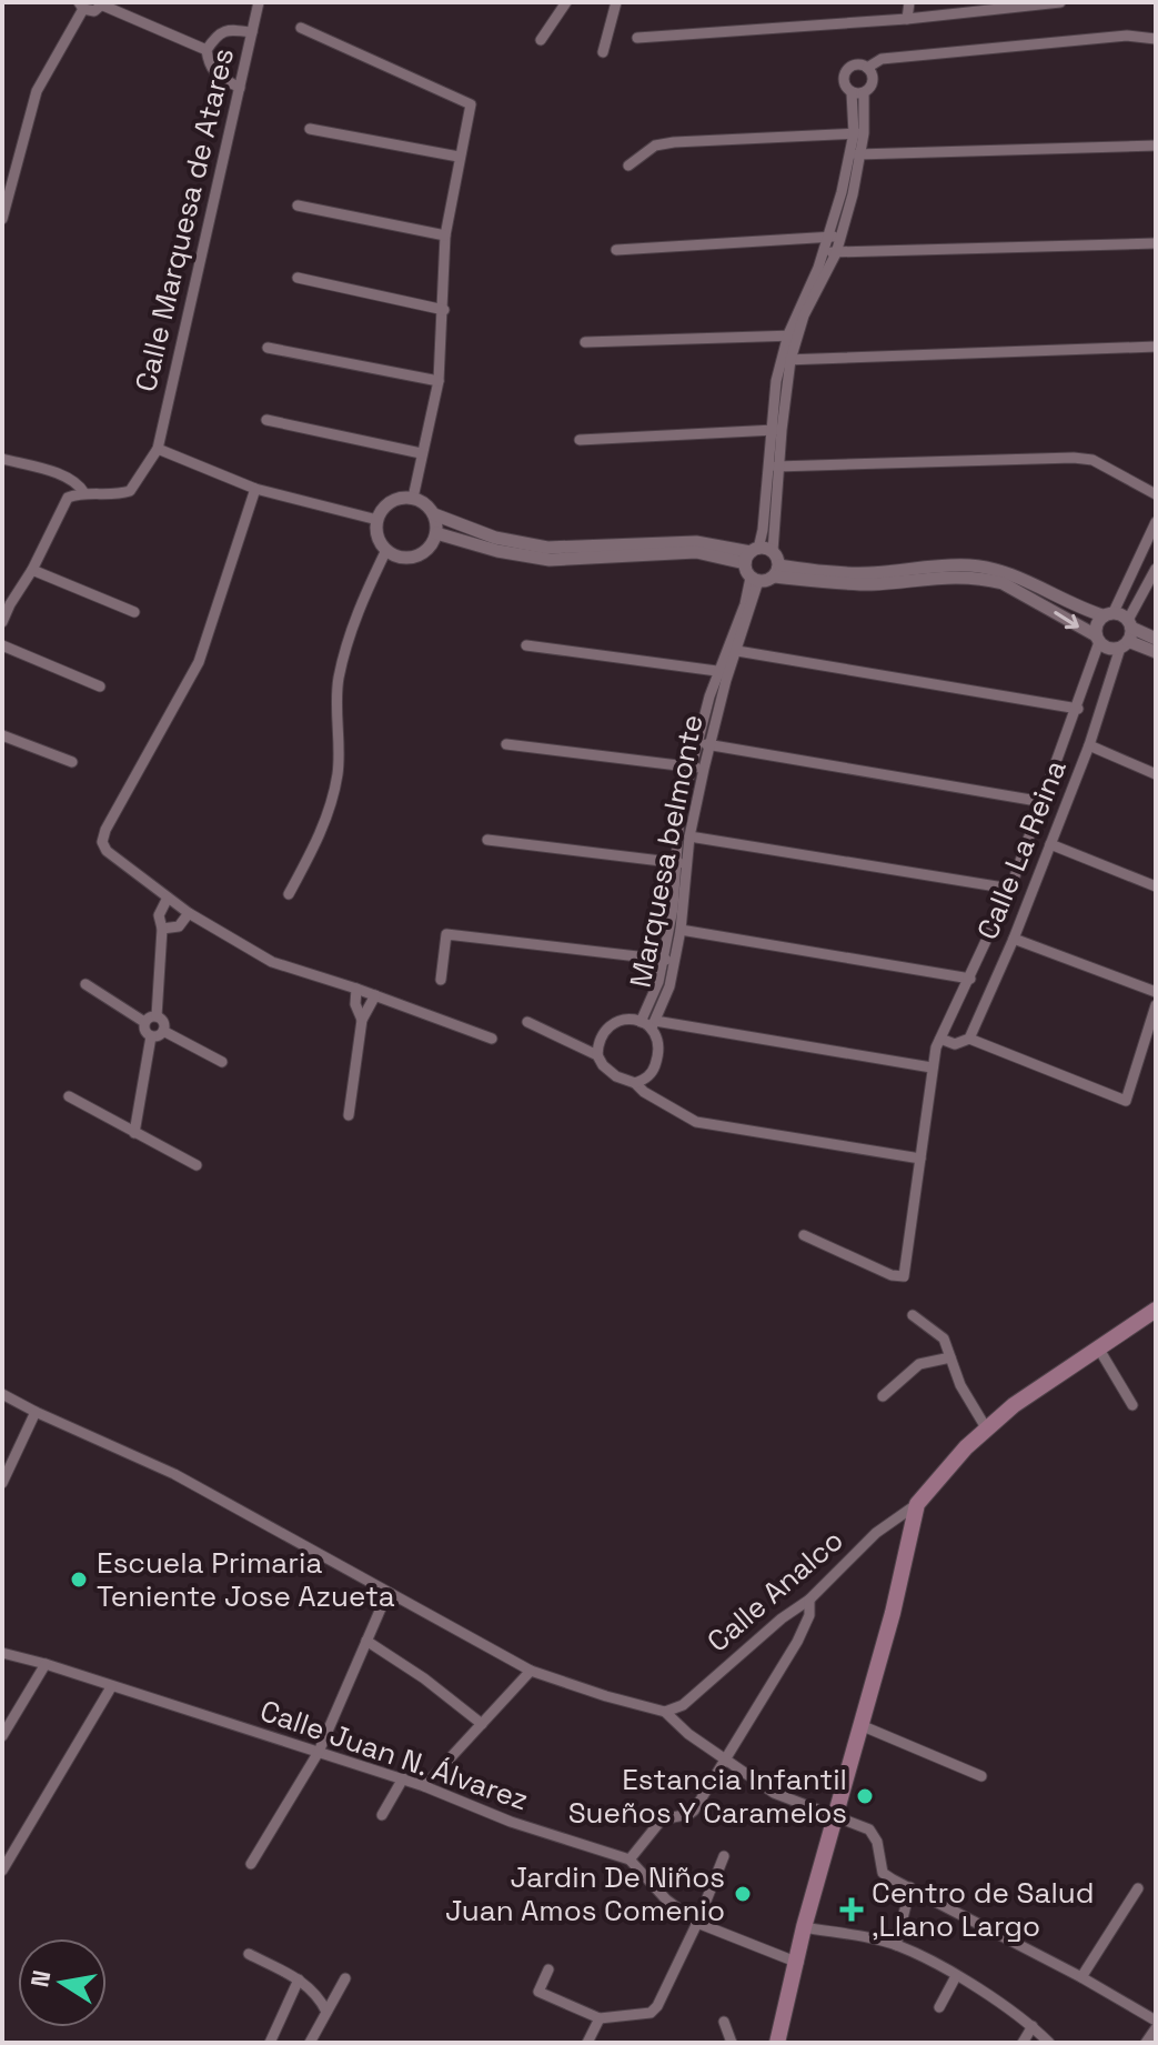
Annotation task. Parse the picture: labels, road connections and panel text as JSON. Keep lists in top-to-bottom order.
{
  "streets": {
    "street": [
      "Calle Marquesa de Atares",
      "Calle La Reina",
      "Marquesa belmonte",
      "Calle Analco",
      "Calle Juan N. Álvarez"
    ]
  },
  "places": {
    "other": ["Escuela Primaria Teniente Jose Azueta", "Estancia Infantil Sueños Y Caramelos", "Jardin De Niños Juan Amos Comenio"],
    "health": ["Centro de Salud ,Llano Largo"]
  },
  "north": "left"
}
